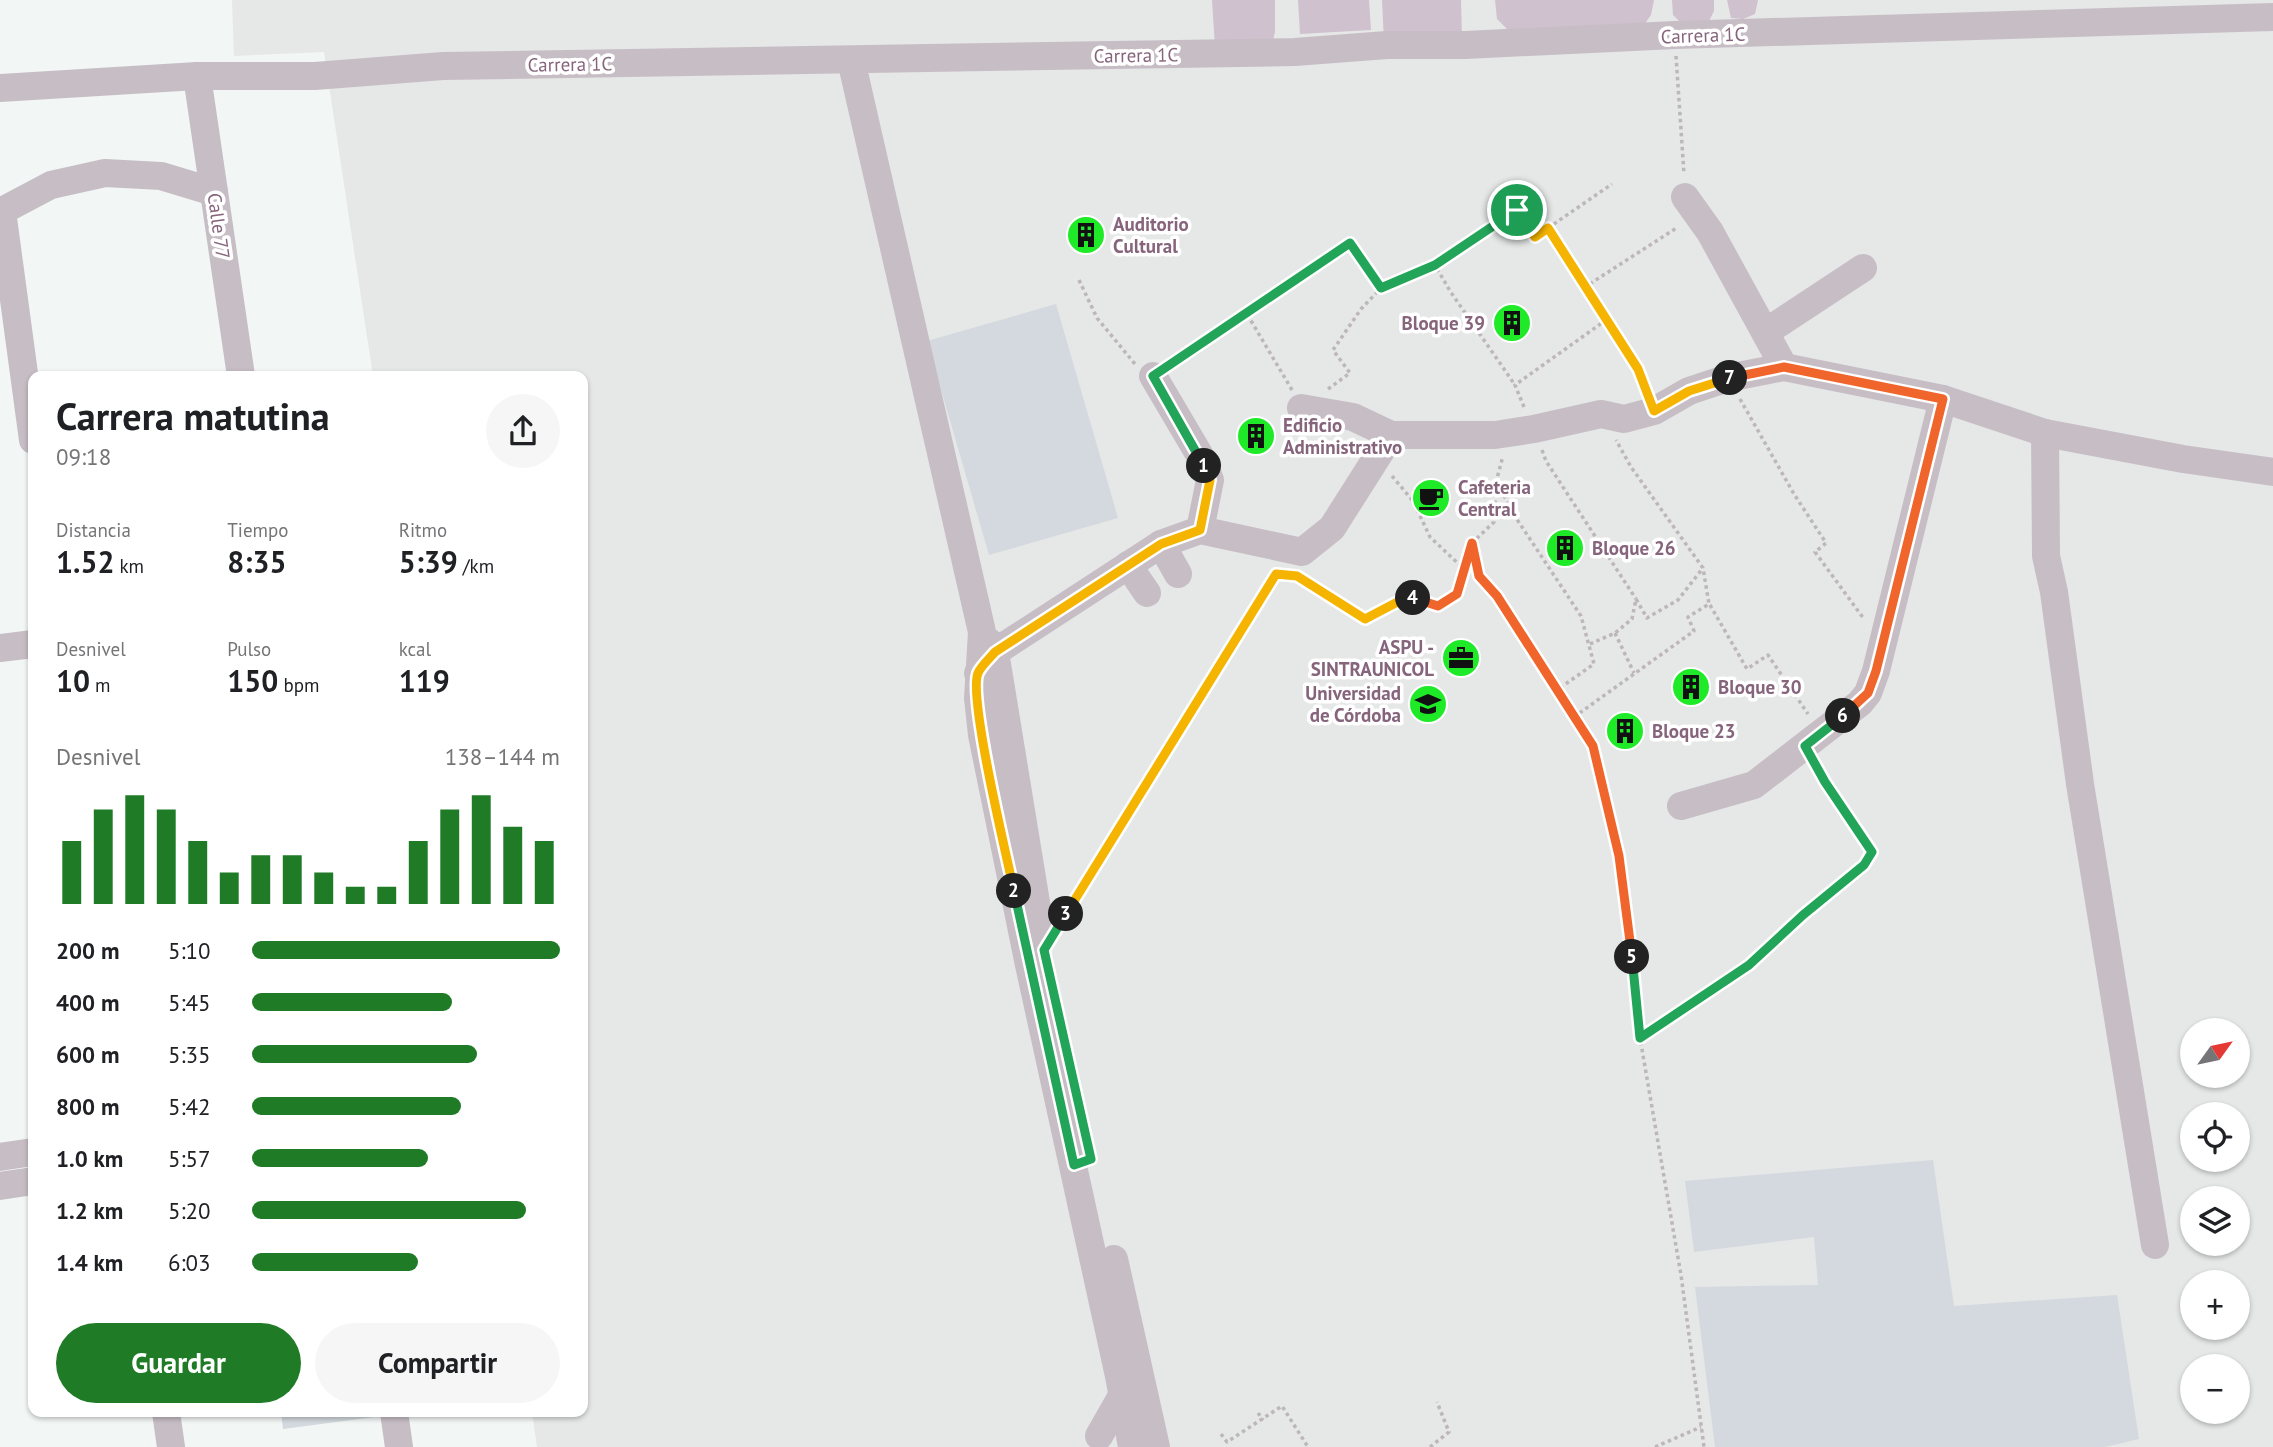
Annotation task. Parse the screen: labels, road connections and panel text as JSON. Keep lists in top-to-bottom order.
{
  "streets": {
    "street": ["Carrera 1C", "Calle 77"]
  },
  "crossings": [
    ["Carrera 1C", "Calle 77"]
  ],
  "places": {
    "building": [
      "Auditorio Cultural",
      "Bloque 39",
      "Edificio Administrativo",
      "Bloque 26",
      "Bloque 30",
      "Bloque 23"
    ],
    "cafe": ["Cafeteria Central"],
    "office": ["ASPU - SINTRAUNICOL"],
    "school or university": ["Universidad de Córdoba"]
  },
  "north": "top right",
  "page": {
    "pins": [
      "7",
      "1",
      "4",
      "6",
      "2",
      "3",
      "5"
    ],
    "heading": ["Carrera matutina", "09:18"],
    "stats": [
      ["Distancia", "1.52 km"],
      ["Tiempo", "8:35"],
      ["Ritmo", "5:39 /km"],
      ["Desnivel", "10 m"],
      ["Pulso", "150 bpm"],
      ["kcal", "119"]
    ],
    "chart": ["Desnivel", "138–144 m"],
    "list": [
      {
        "name": "200 m",
        "note": "5:10"
      },
      {
        "name": "400 m",
        "note": "5:45"
      },
      {
        "name": "600 m",
        "note": "5:35"
      },
      {
        "name": "800 m",
        "note": "5:42"
      },
      {
        "name": "1.0 km",
        "note": "5:57"
      },
      {
        "name": "1.2 km",
        "note": "5:20"
      },
      {
        "name": "1.4 km",
        "note": "6:03"
      }
    ],
    "map_buttons": ["+", "−"],
    "buttons": ["Guardar", "Compartir"]
  }
}
